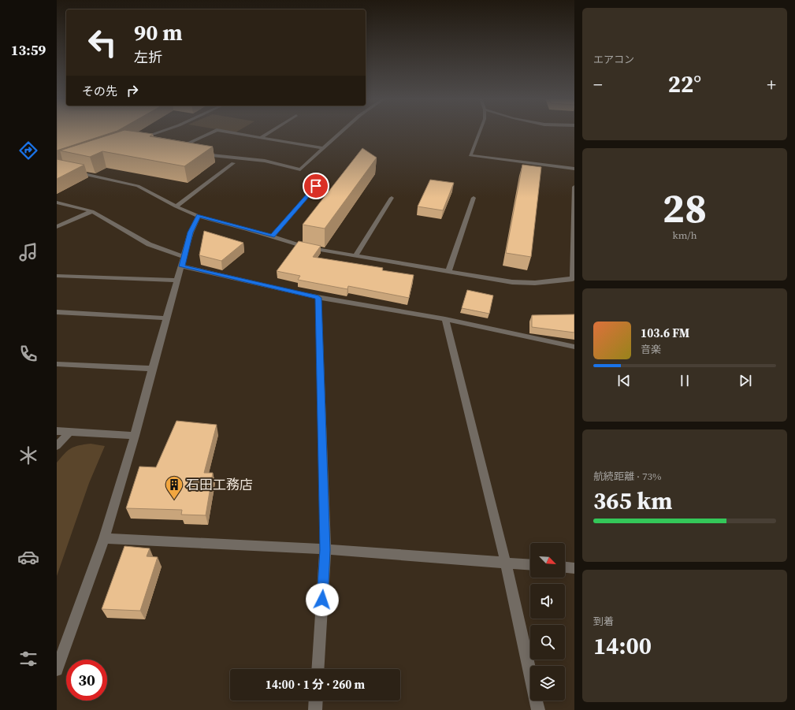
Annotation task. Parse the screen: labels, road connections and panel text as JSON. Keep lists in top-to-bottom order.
{
  "places": {
    "building": ["石田工務店"]
  },
  "north": "bottom right",
  "page": {
    "tabs": "13:59",
    "tile": [
      "エアコン",
      ["28", "km/h"],
      ["航続距離 · 73%", "365 km"],
      ["到着", "14:00"]
    ],
    "turn": ["90 m", "左折"],
    "heat": ["−", "22°", "+"],
    "then": "その先",
    "song": ["103.6 FM", "音楽"],
    "limit": "30",
    "trip": "14:00 · 1 分 · 260 m"
  }
}
